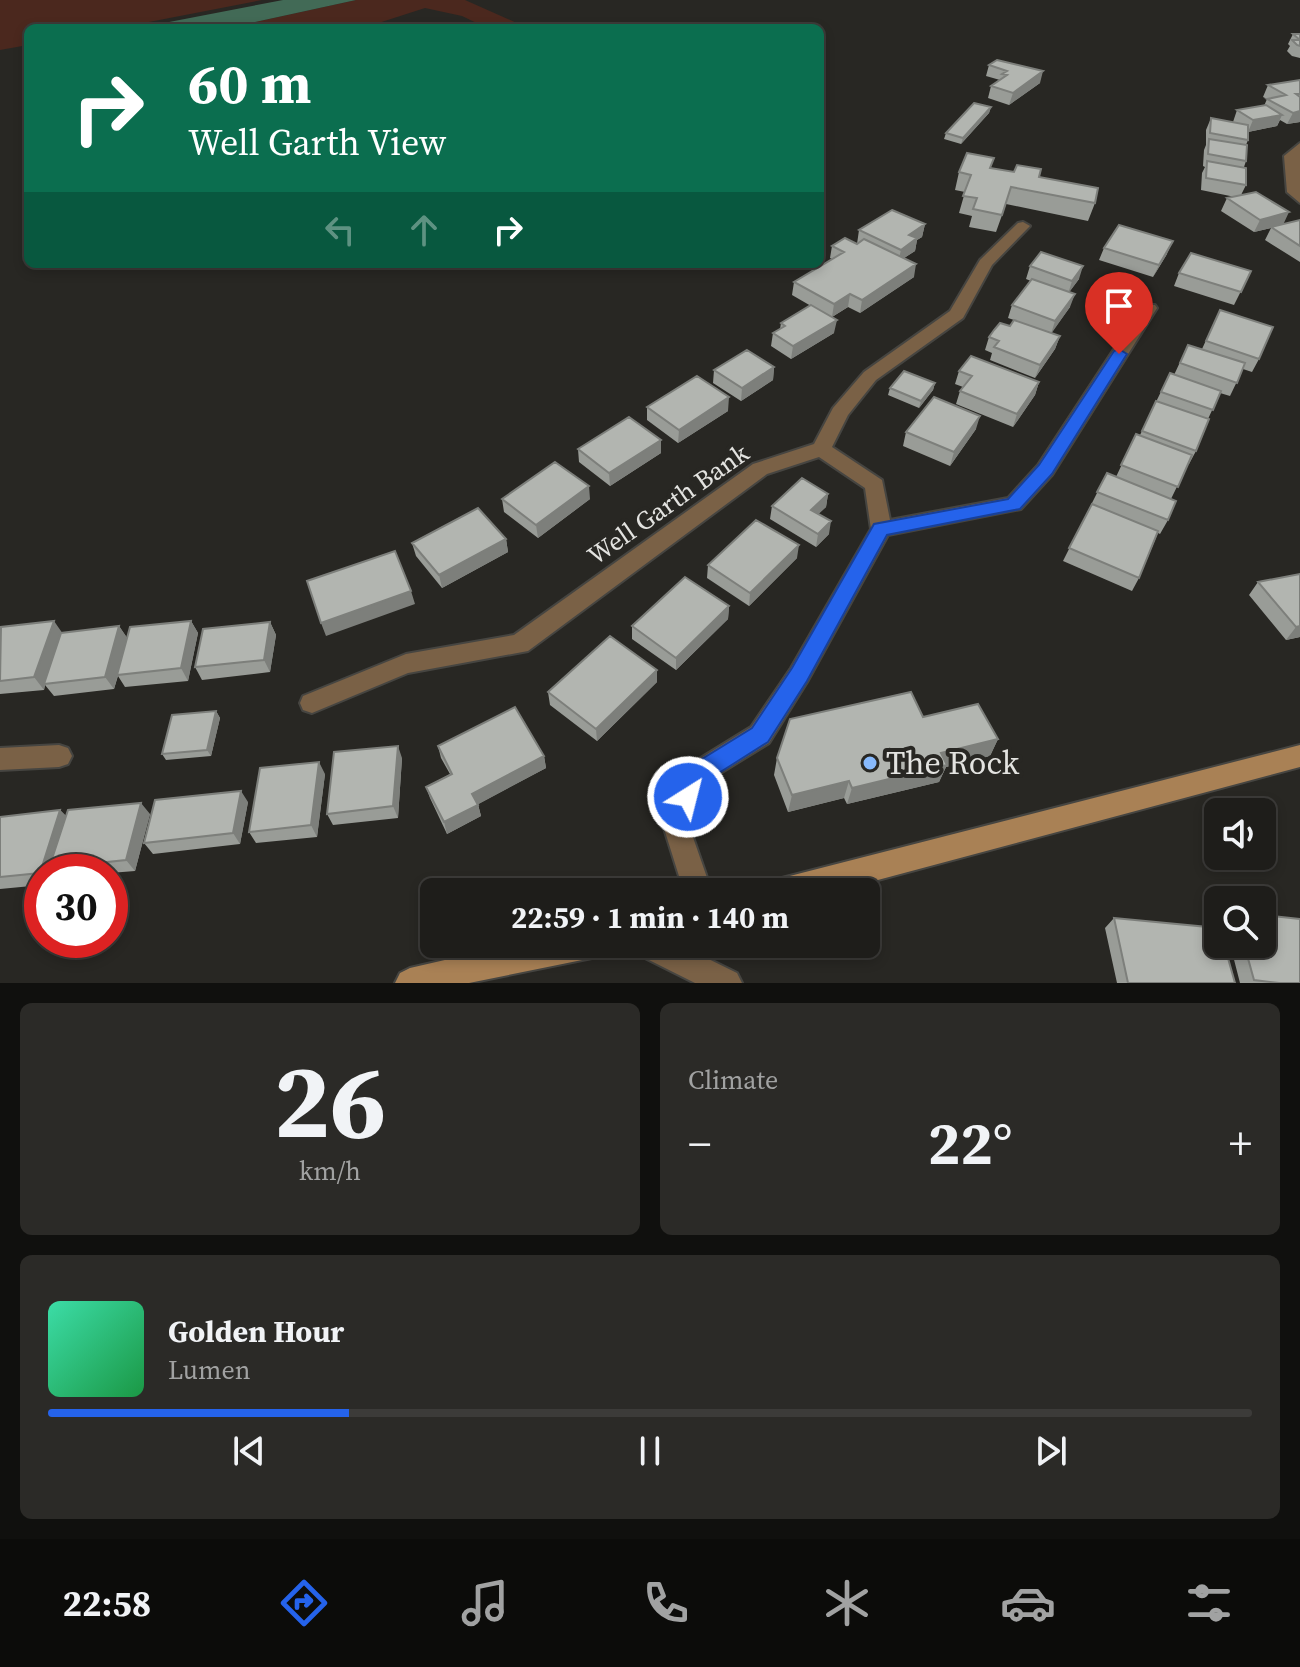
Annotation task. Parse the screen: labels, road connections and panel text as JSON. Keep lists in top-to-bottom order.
{
  "streets": {
    "street": ["Well Garth Bank"]
  },
  "places": ["The Rock"],
  "page": {
    "turn": ["60 m", "Well Garth View"],
    "limit": "30",
    "trip": "22:59 · 1 min · 140 m",
    "tile": [
      ["26", "km/h"],
      "Climate"
    ],
    "heat": ["−", "22°", "+"],
    "song": ["Golden Hour", "Lumen"],
    "tabs": "22:58"
  }
}
